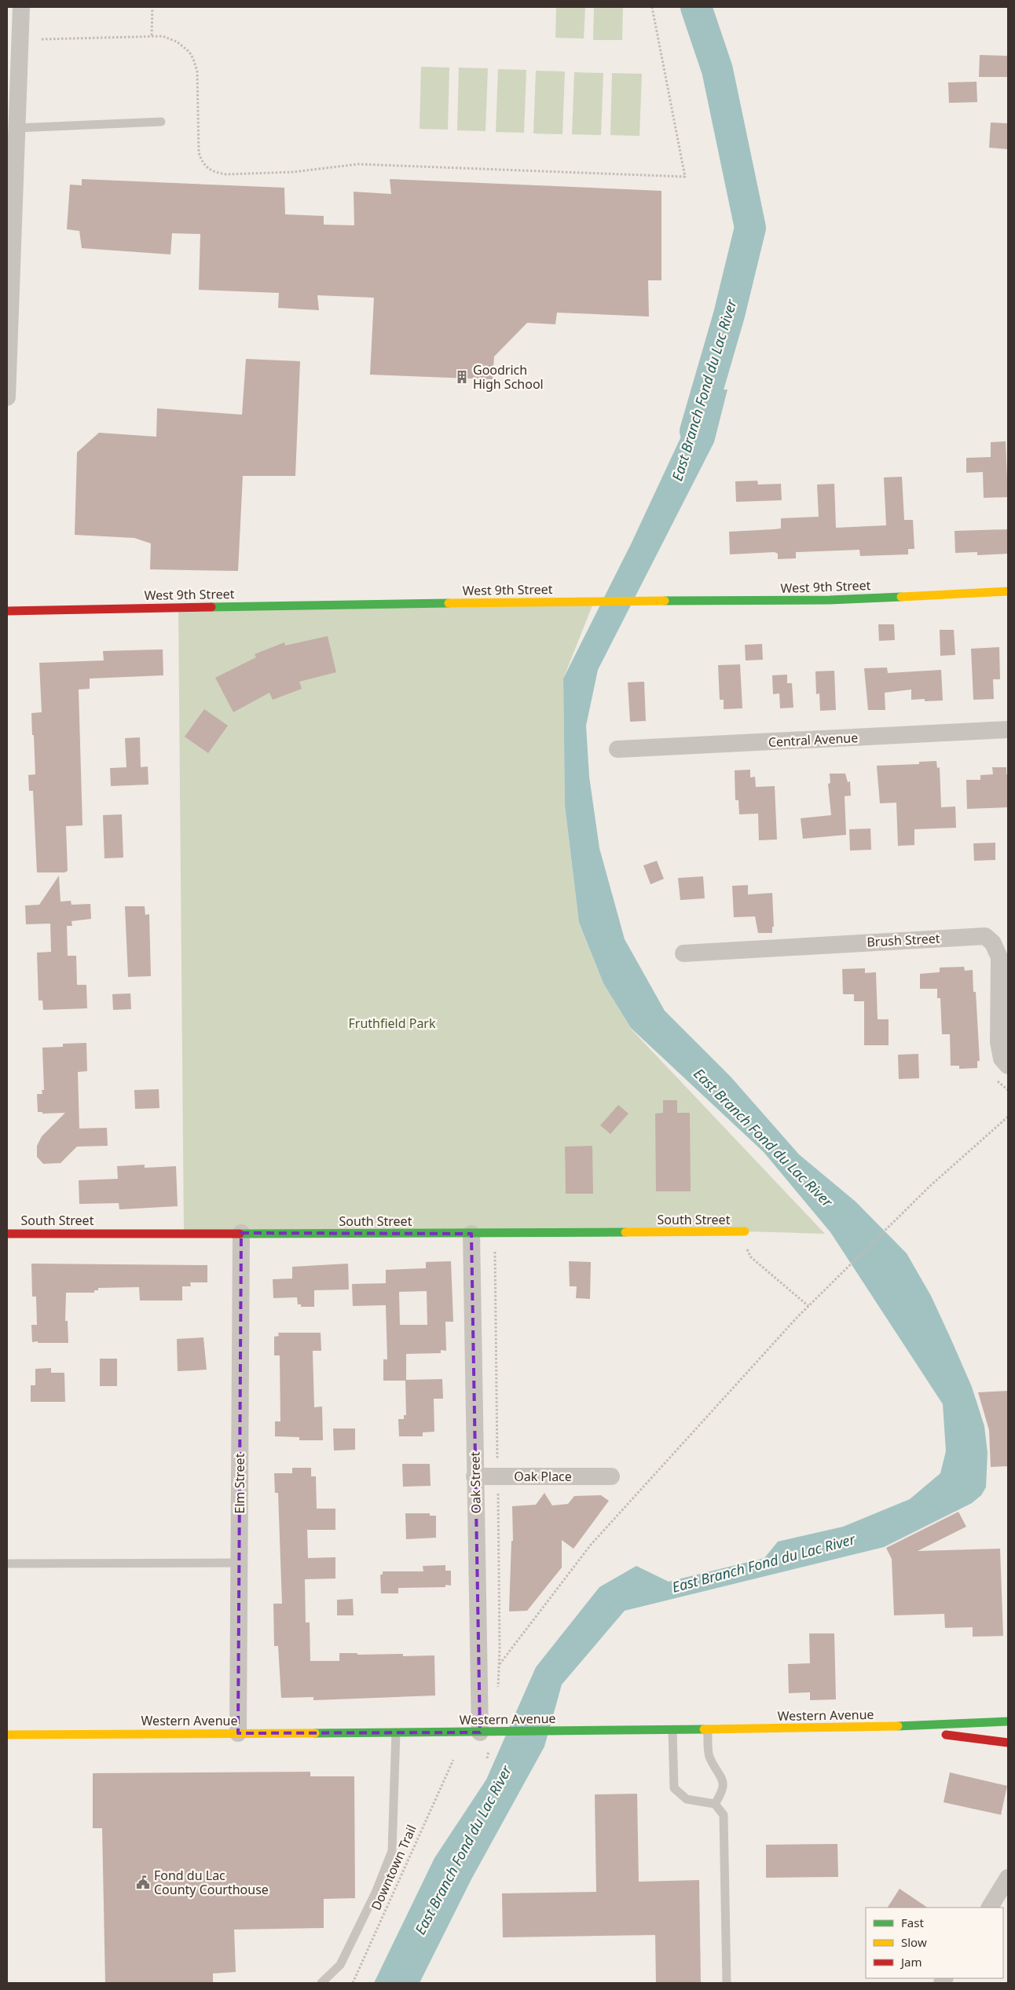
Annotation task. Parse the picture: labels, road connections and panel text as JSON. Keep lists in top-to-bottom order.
{
  "streets": {
    "street": [
      "West 9th Street",
      "Central Avenue",
      "Brush Street",
      "South Street",
      "Oak Place",
      "Oak Street",
      "Elm Street",
      "Western Avenue"
    ],
    "path": ["Downtown Trail"]
  },
  "crossings": [
    ["South Street", "Oak Street"],
    ["South Street", "Elm Street"],
    ["Oak Place", "Oak Street"],
    ["Oak Street", "Western Avenue"],
    ["Elm Street", "Western Avenue"]
  ],
  "water": ["East Branch Fond du Lac River"],
  "parks": ["Fruthfield Park"],
  "places": {
    "building": ["Goodrich High School"],
    "public building": ["Fond du Lac County Courthouse"]
  },
  "legend": ["Fast", "Slow", "Jam"]
}
